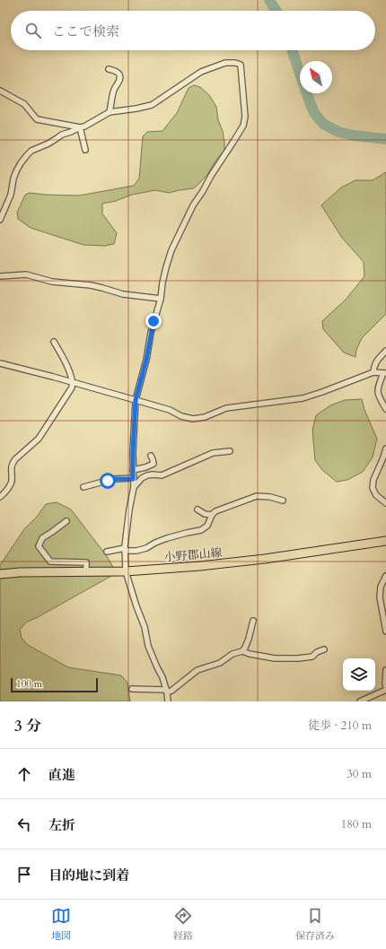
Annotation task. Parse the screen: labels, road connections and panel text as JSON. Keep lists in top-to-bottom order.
{
  "streets": {
    "main road": ["小野郡山線"]
  },
  "scale_bar": "100 m",
  "north": "top left",
  "page": {
    "search": "ここで検索",
    "scale": "100 m",
    "heading": ["3 分", "徒歩 · 210 m"],
    "list": [
      ["直進", "30 m"],
      ["左折", "180 m"],
      "目的地に到着"
    ],
    "nav": ["地図", "経路", "保存済み"]
  }
}
